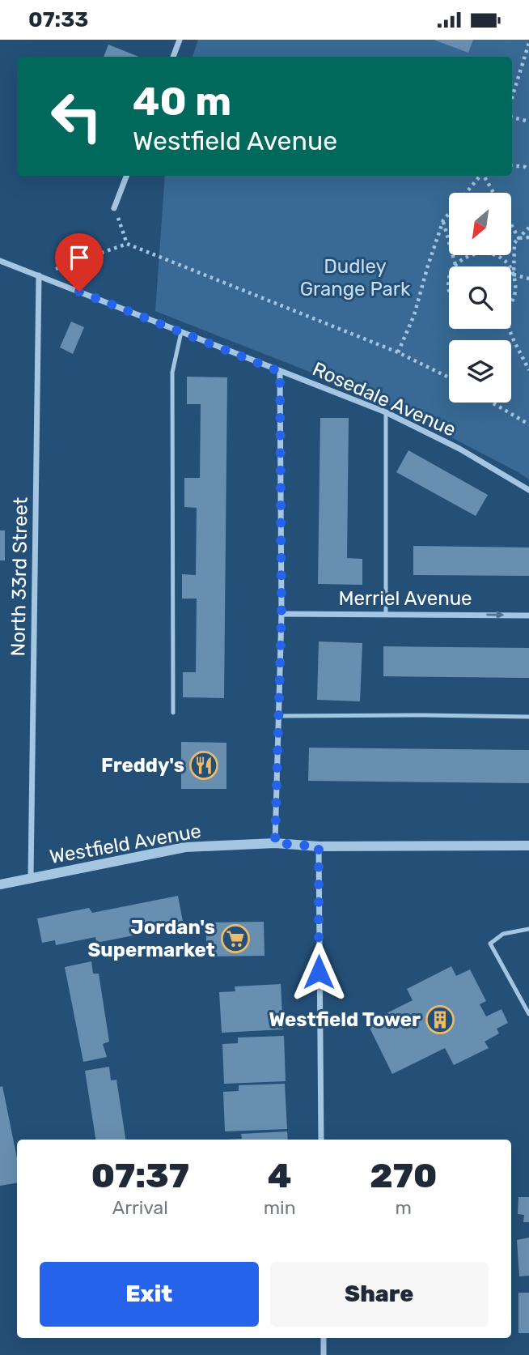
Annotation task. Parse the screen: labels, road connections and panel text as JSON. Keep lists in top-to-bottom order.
{
  "streets": {
    "street": [
      "Rosedale Avenue",
      "North 33rd Street",
      "Merriel Avenue",
      "Westfield Avenue"
    ]
  },
  "crossings": [
    ["Rosedale Avenue", "North 33rd Street"],
    ["North 33rd Street", "Westfield Avenue"]
  ],
  "one_way": ["Merriel Avenue"],
  "parks": ["Dudley Grange Park"],
  "places": {
    "restaurant": ["Freddy's"],
    "supermarket": ["Jordan's Supermarket"],
    "building": ["Westfield Tower"]
  },
  "north": "bottom left",
  "page": {
    "status": "07:33",
    "turn": ["40 m", "Westfield Avenue"],
    "eta": [
      "07:37",
      "Arrival",
      "4",
      "min",
      "270",
      "m"
    ],
    "buttons": ["Exit", "Share"]
  }
}
